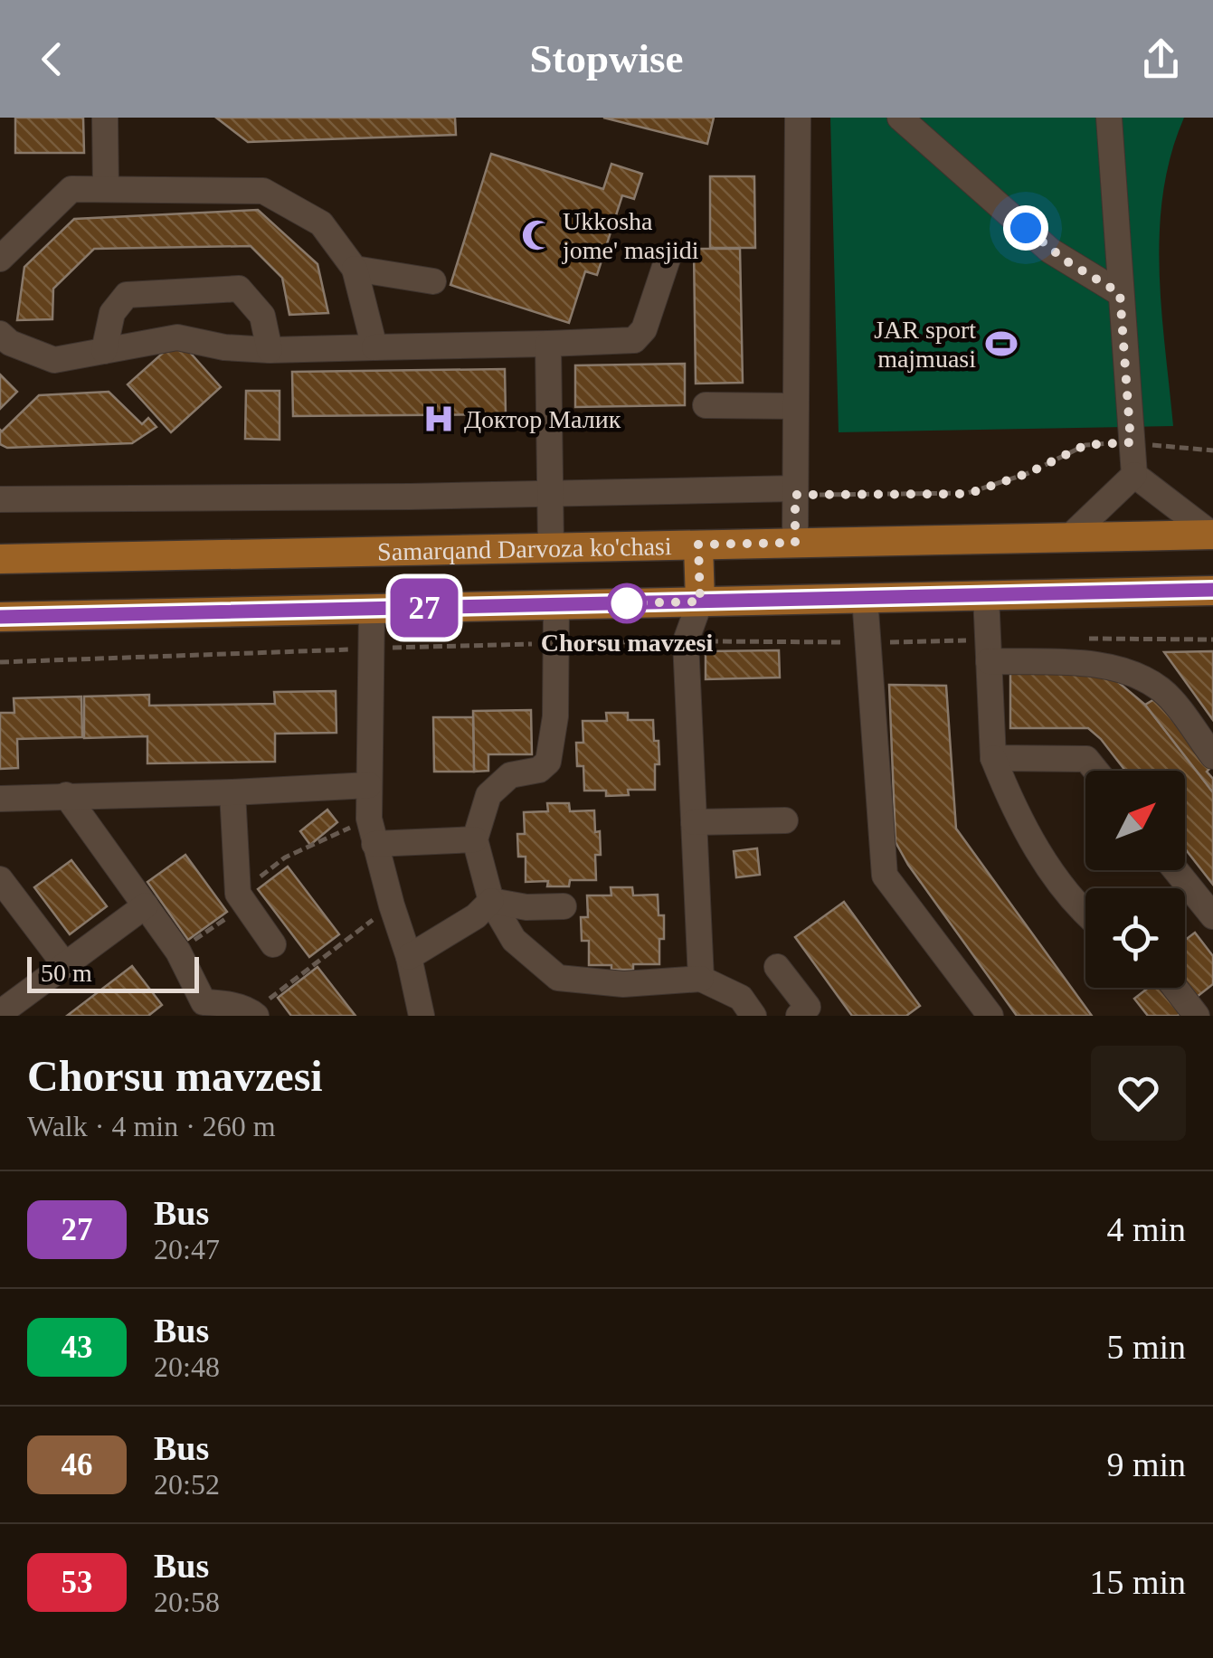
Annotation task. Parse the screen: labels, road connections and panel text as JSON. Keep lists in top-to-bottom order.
{
  "streets": {
    "main road": ["Samarqand Darvoza ko'chasi"]
  },
  "places": {
    "mosque": ["Ukkosha jome' masjidi"],
    "sports": ["JAR sport majmuasi"],
    "hospital": ["Доктор Малик"],
    "other": ["Chorsu mavzesi"]
  },
  "lines": ["bus line 27"],
  "scale_bar": "50 m",
  "north": "top right",
  "page": {
    "header": "Stopwise",
    "on_map": "27",
    "scale": "50 m",
    "heading": ["Chorsu mavzesi", "Walk · 4 min · 260 m"],
    "list": [
      {
        "mark": "27",
        "name": "Bus",
        "note": "20:47",
        "value": "4 min"
      },
      {
        "mark": "43",
        "name": "Bus",
        "note": "20:48",
        "value": "5 min"
      },
      {
        "mark": "46",
        "name": "Bus",
        "note": "20:52",
        "value": "9 min"
      },
      {
        "mark": "53",
        "name": "Bus",
        "note": "20:58",
        "value": "15 min"
      }
    ]
  }
}
